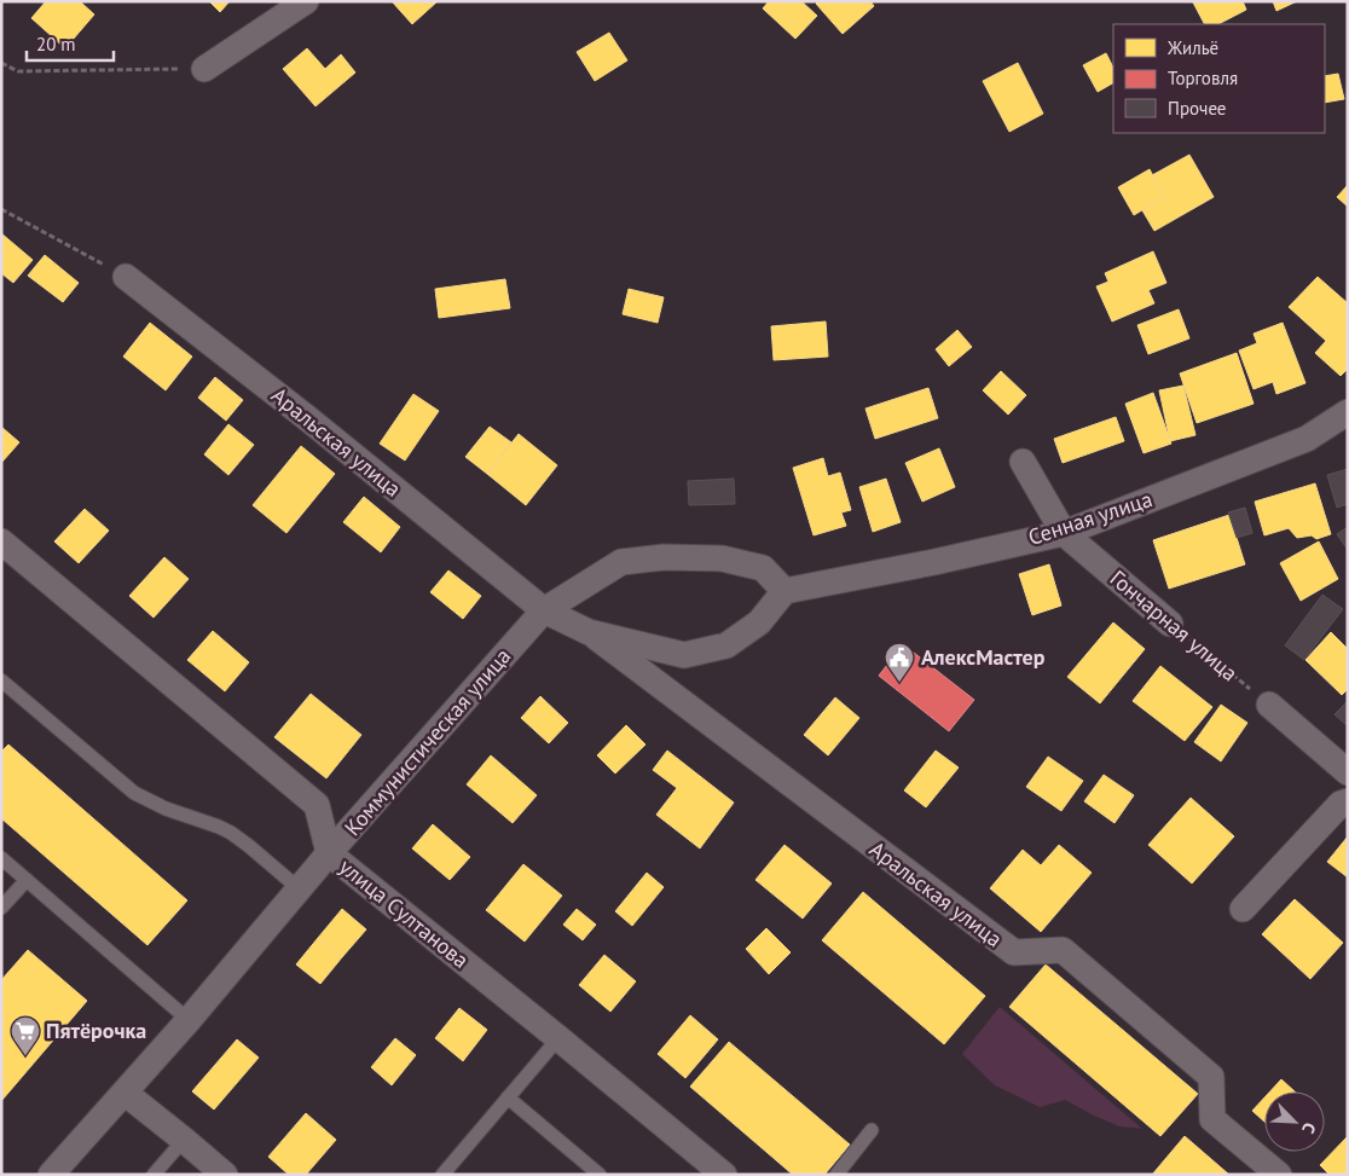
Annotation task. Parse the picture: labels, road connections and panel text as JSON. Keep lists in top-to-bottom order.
{
  "streets": {
    "street": [
      "Аральская улица",
      "Сенная улица",
      "Гончарная улица",
      "Коммунистическая улица",
      "улица Султанова"
    ]
  },
  "crossings": [
    ["Аральская улица", "Коммунистическая улица"],
    ["Сенная улица", "Гончарная улица"],
    ["Коммунистическая улица", "улица Султанова"]
  ],
  "places": {
    "public building": ["АлексМастер"],
    "supermarket": ["Пятёрочка"]
  },
  "legend": ["Жильё", "Торговля", "Прочее"],
  "scale_bar": "20 m",
  "north": "bottom right"
}
